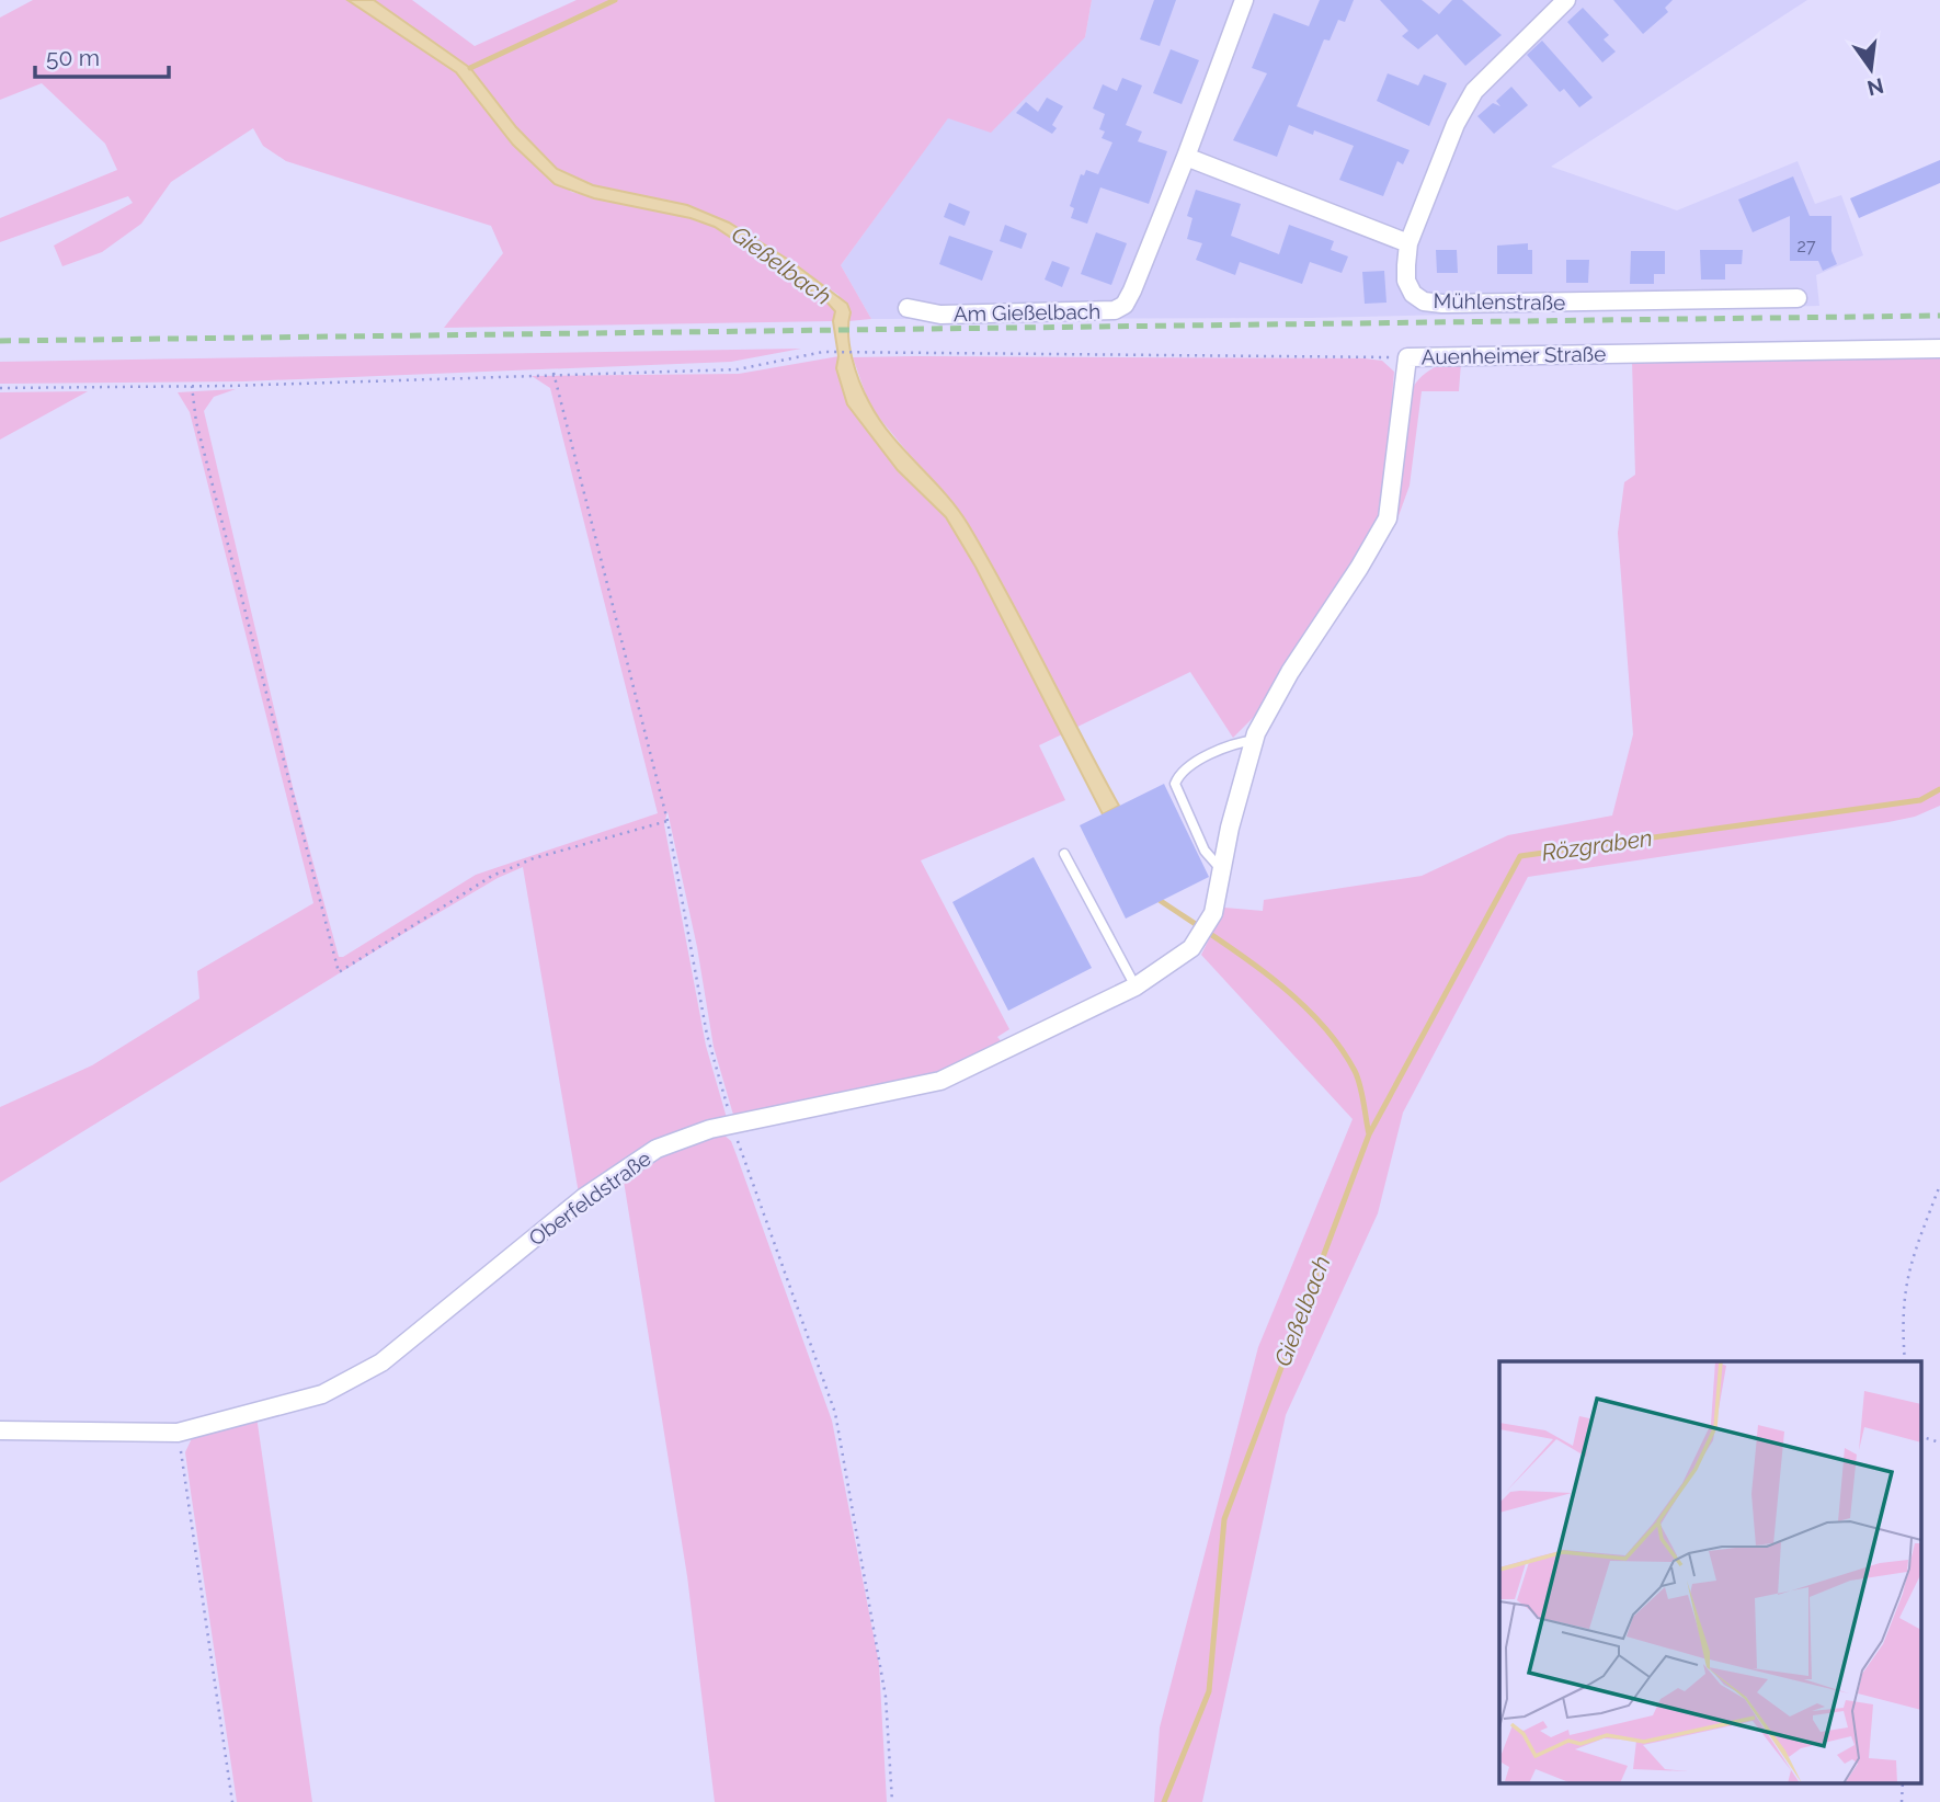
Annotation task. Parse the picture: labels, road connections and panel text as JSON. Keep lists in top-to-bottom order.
{
  "streets": {
    "street": [
      "Mühlenstraße",
      "Am Gießelbach",
      "Auenheimer Straße",
      "Oberfeldstraße"
    ]
  },
  "crossings": [
    ["Auenheimer Straße", "Oberfeldstraße"]
  ],
  "water": ["Gießelbach", "Rözgraben"],
  "house_numbers": ["27"],
  "scale_bar": "50 m",
  "north": "bottom"
}
